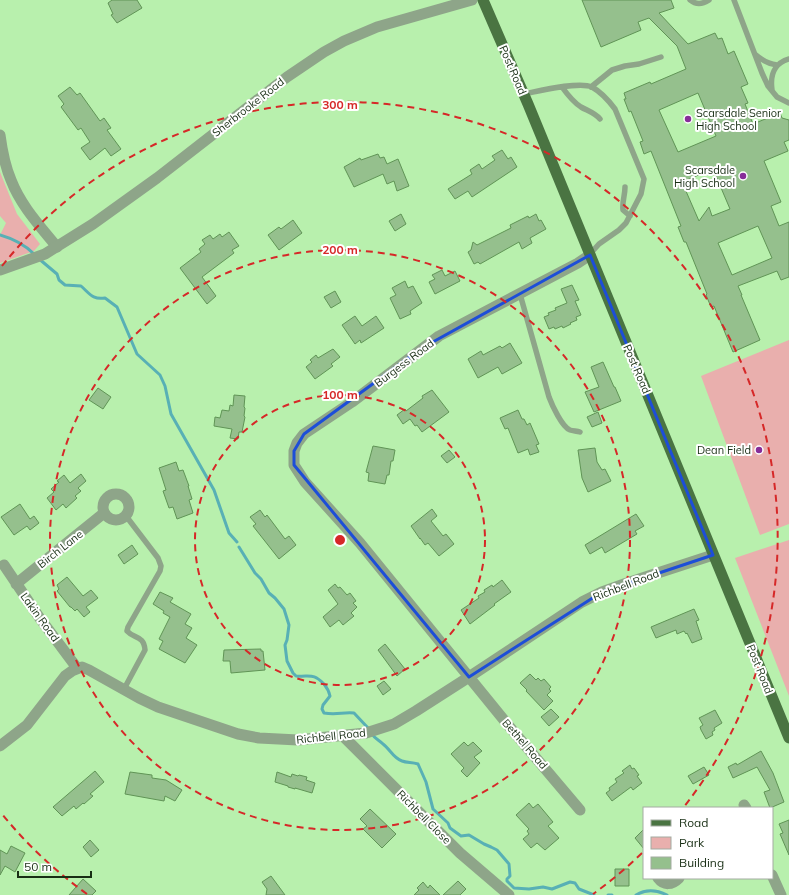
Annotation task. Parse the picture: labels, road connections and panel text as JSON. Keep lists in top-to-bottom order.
{
  "streets": {
    "main road": ["Post Road"],
    "street": [
      "Sherbrooke Road",
      "Burgess Road",
      "Birch Lane",
      "Richbell Road",
      "Lakin Road",
      "Bethel Road",
      "Richbell Close"
    ]
  },
  "crossings": [
    ["Post Road", "Burgess Road"],
    ["Post Road", "Richbell Road"],
    ["Burgess Road", "Richbell Road"],
    ["Burgess Road", "Bethel Road"],
    ["Birch Lane", "Lakin Road"],
    ["Richbell Road", "Lakin Road"],
    ["Richbell Road", "Bethel Road"],
    ["Richbell Road", "Richbell Close"]
  ],
  "places": ["Scarsdale Senior High School", "Scarsdale High School", "Dean Field"],
  "legend": ["Road", "Park", "Building"],
  "scale_bar": "50 m",
  "rings": ["300 m", "200 m", "100 m"]
}
